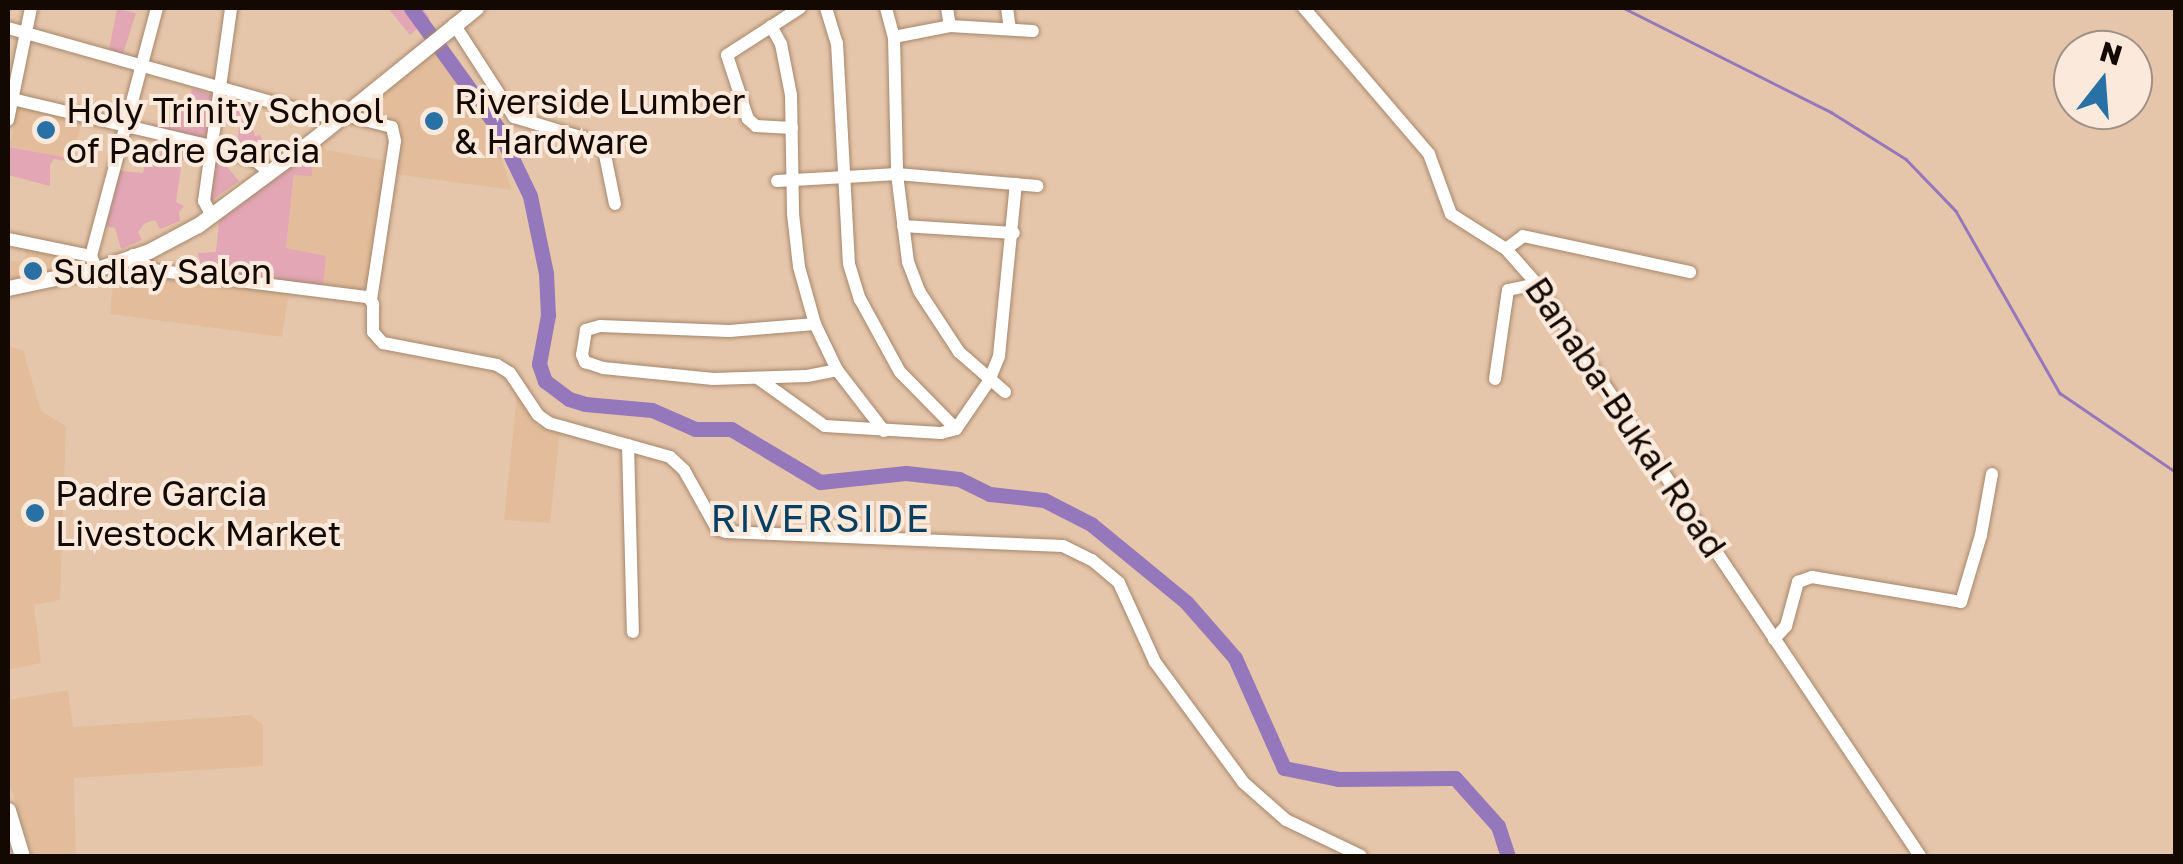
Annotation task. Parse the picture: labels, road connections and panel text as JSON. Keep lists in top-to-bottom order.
{
  "streets": {
    "street": ["Banaba-Bukal Road"]
  },
  "districts": ["RIVERSIDE"],
  "places": [
    "Riverside Lumber & Hardware",
    "Holy Trinity School of Padre Garcia",
    "Sudlay Salon",
    "Padre Garcia Livestock Market"
  ],
  "north": "top"
}
